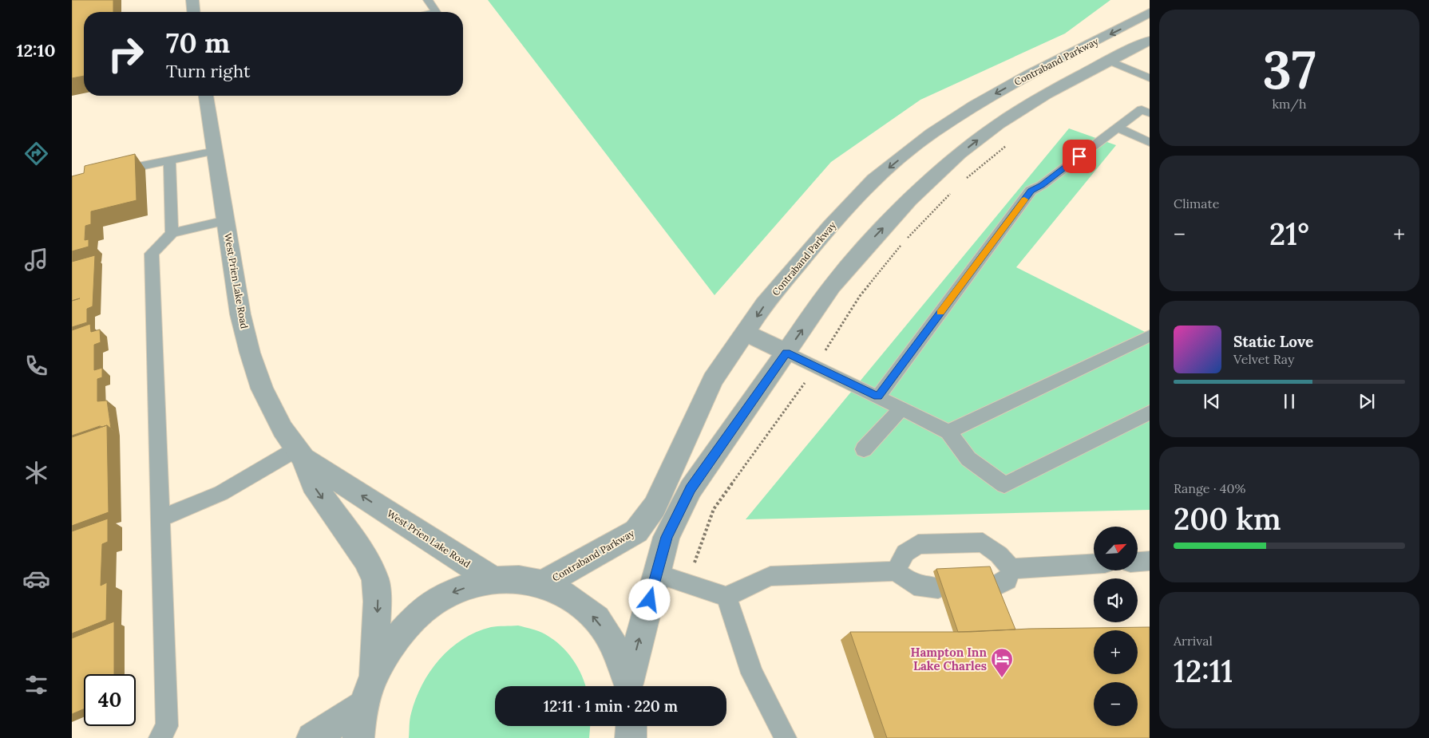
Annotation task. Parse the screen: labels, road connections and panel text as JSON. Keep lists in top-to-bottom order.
{
  "streets": {
    "street": ["Contraband Parkway", "West Prien Lake Road"]
  },
  "crossings": [
    ["Contraband Parkway", "West Prien Lake Road"]
  ],
  "places": {
    "hotel": ["Hampton Inn Lake Charles"]
  },
  "north": "top right",
  "page": {
    "tabs": "12:10",
    "tile": [
      ["37", "km/h"],
      "Climate",
      ["Range · 40%", "200 km"],
      ["Arrival", "12:11"]
    ],
    "turn": ["70 m", "Turn right"],
    "heat": ["−", "21°", "+"],
    "song": ["Static Love", "Velvet Ray"],
    "map_buttons": ["+", "−"],
    "limit": "40",
    "trip": "12:11 · 1 min · 220 m"
  }
}
